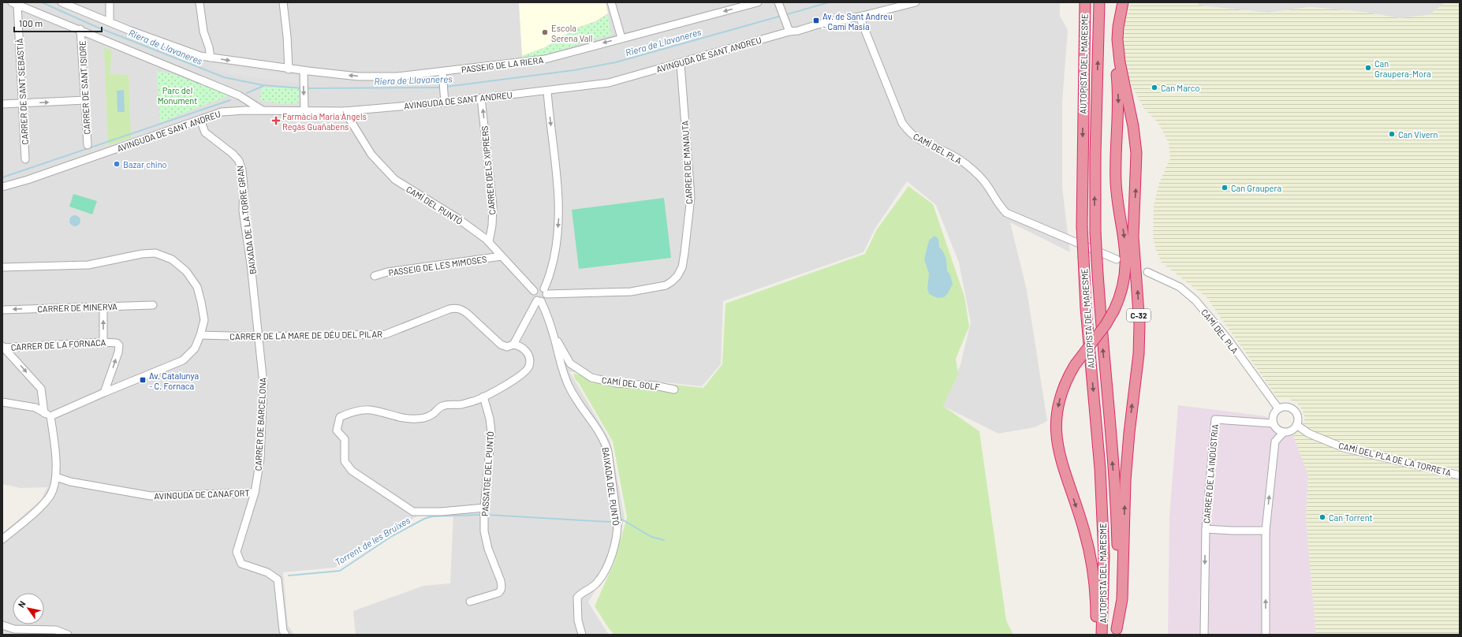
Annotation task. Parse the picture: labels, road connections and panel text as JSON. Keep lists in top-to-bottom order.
{
  "streets": {
    "highway": ["AUTOPISTA DEL MARESME", "C-32"],
    "street": [
      "AVINGUDA DE SANT ANDREU",
      "PASSEIG DE LA RIERA",
      "CARRER DE SANT ISIDRE",
      "CARRER DE SANT SEBASTIÀ",
      "CAMÍ DEL PLA",
      "CARRER DE MANAUTA",
      "CARRER DELS XIPRERS",
      "CAMÍ DEL PUNTÓ",
      "BAIXADA DE LA TORRE GRAN",
      "PASSEIG DE LES MIMOSES",
      "CARRER DE MINERVA",
      "CARRER DE LA MARE DE DÉU DEL PILAR",
      "CARRER DE LA FORNACA",
      "CAMÍ DEL GOLF",
      "CARRER DE BARCELONA",
      "CAMÍ DEL PLA DE LA TORRETA",
      "PASSATGE DEL PUNTÓ",
      "CARRER DE LA INDÚSTRIA",
      "BAIXADA DEL PUNTÓ",
      "AVINGUDA DE CANAFORT"
    ]
  },
  "crossings": [
    ["AVINGUDA DE SANT ANDREU", "CAMÍ DEL PLA"],
    ["AVINGUDA DE SANT ANDREU", "CARRER DE MANAUTA"],
    ["AVINGUDA DE SANT ANDREU", "CARRER DELS XIPRERS"],
    ["AVINGUDA DE SANT ANDREU", "CAMÍ DEL PUNTÓ"],
    ["AVINGUDA DE SANT ANDREU", "BAIXADA DE LA TORRE GRAN"],
    ["AUTOPISTA DEL MARESME", "C-32"],
    ["CAMÍ DEL PLA", "CAMÍ DEL PLA DE LA TORRETA"],
    ["CAMÍ DEL PLA", "CARRER DE LA INDÚSTRIA"],
    ["CARRER DE MANAUTA", "CAMÍ DEL PUNTÓ"],
    ["CARRER DE MANAUTA", "BAIXADA DEL PUNTÓ"],
    ["CARRER DELS XIPRERS", "CAMÍ DEL PUNTÓ"],
    ["CAMÍ DEL PUNTÓ", "PASSEIG DE LES MIMOSES"],
    ["CAMÍ DEL PUNTÓ", "BAIXADA DEL PUNTÓ"],
    ["BAIXADA DE LA TORRE GRAN", "CARRER DE LA MARE DE DÉU DEL PILAR"],
    ["BAIXADA DE LA TORRE GRAN", "CARRER DE BARCELONA"],
    ["CARRER DE LA MARE DE DÉU DEL PILAR", "CARRER DE BARCELONA"],
    ["CAMÍ DEL GOLF", "BAIXADA DEL PUNTÓ"],
    ["CARRER DE BARCELONA", "AVINGUDA DE CANAFORT"],
    ["CAMÍ DEL PLA DE LA TORRETA", "CARRER DE LA INDÚSTRIA"]
  ],
  "one_way": ["CARRER DELS XIPRERS", "CARRER DE MINERVA"],
  "water": ["Riera de Llavaneres", "Torrent de les Bruixes"],
  "parks": ["Parc del Monument"],
  "places": {
    "transit": ["Av. de Sant Andreu - Camí Masia", "Av. Catalunya - C. Fornaca"],
    "other": [
      "Escola Serena Vall",
      "Can Graupera-Mora",
      "Can Marco",
      "Can Vivern",
      "Bazar chino",
      "Can Graupera",
      "Can Torrent"
    ],
    "health": ["Farmàcia Maria Àngels Regàs Guañabens"]
  },
  "scale_bar": "100 m",
  "north": "top left"
}
